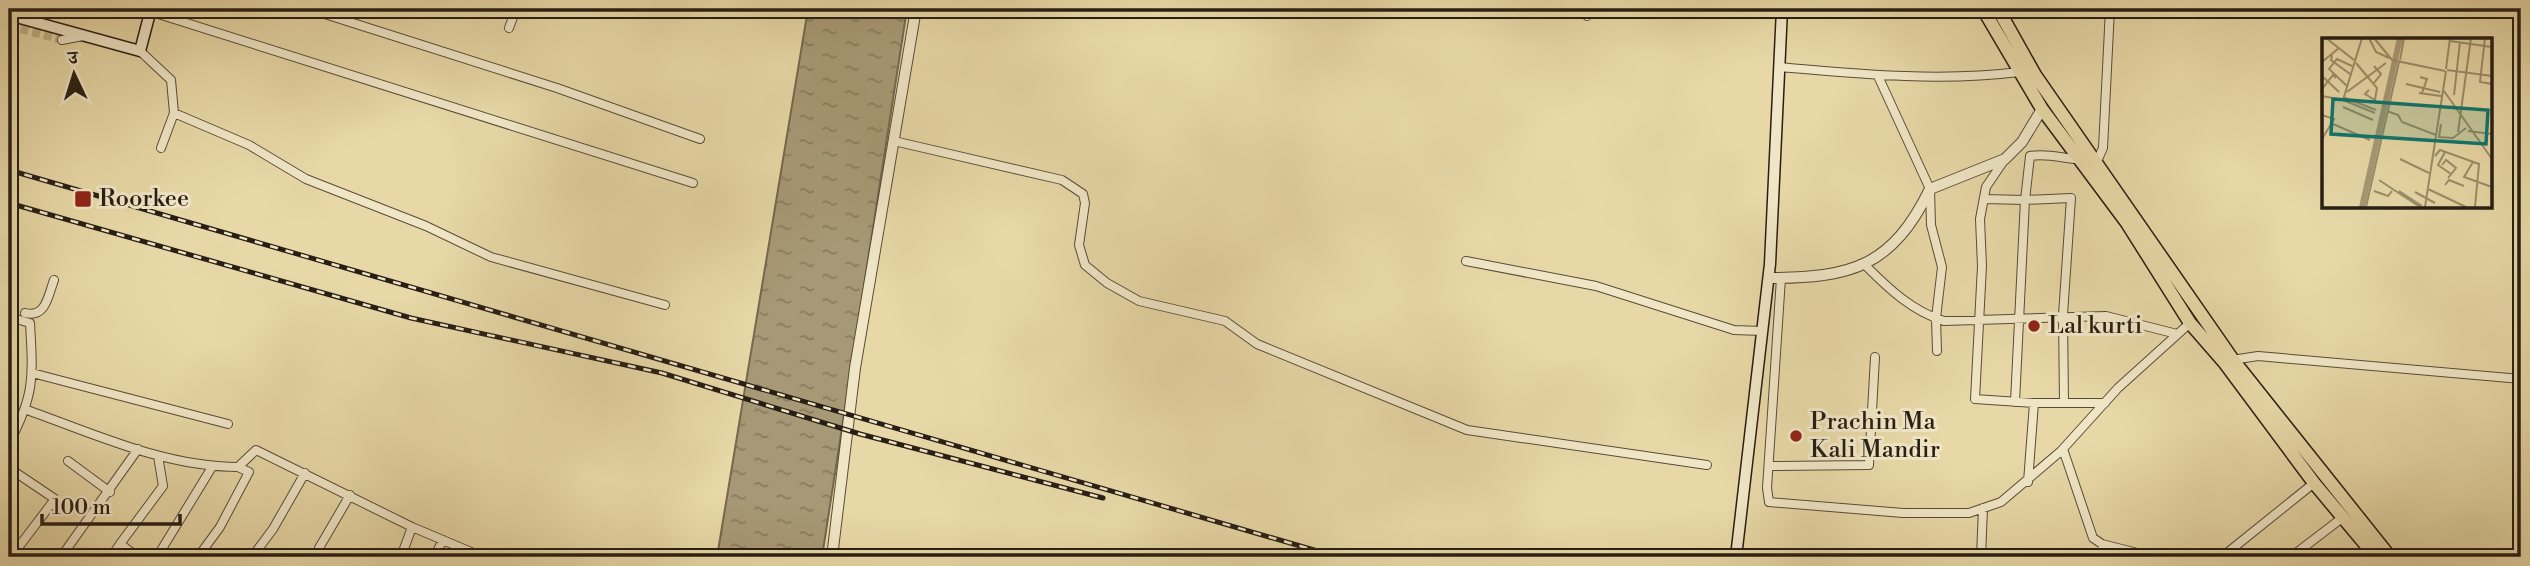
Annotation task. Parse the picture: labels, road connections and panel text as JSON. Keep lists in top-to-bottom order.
{
  "places": {
    "transit": ["Roorkee"],
    "other": ["Lal kurti", "Prachin Ma Kali Mandir"]
  },
  "scale_bar": "100 m",
  "north": "top"
}
